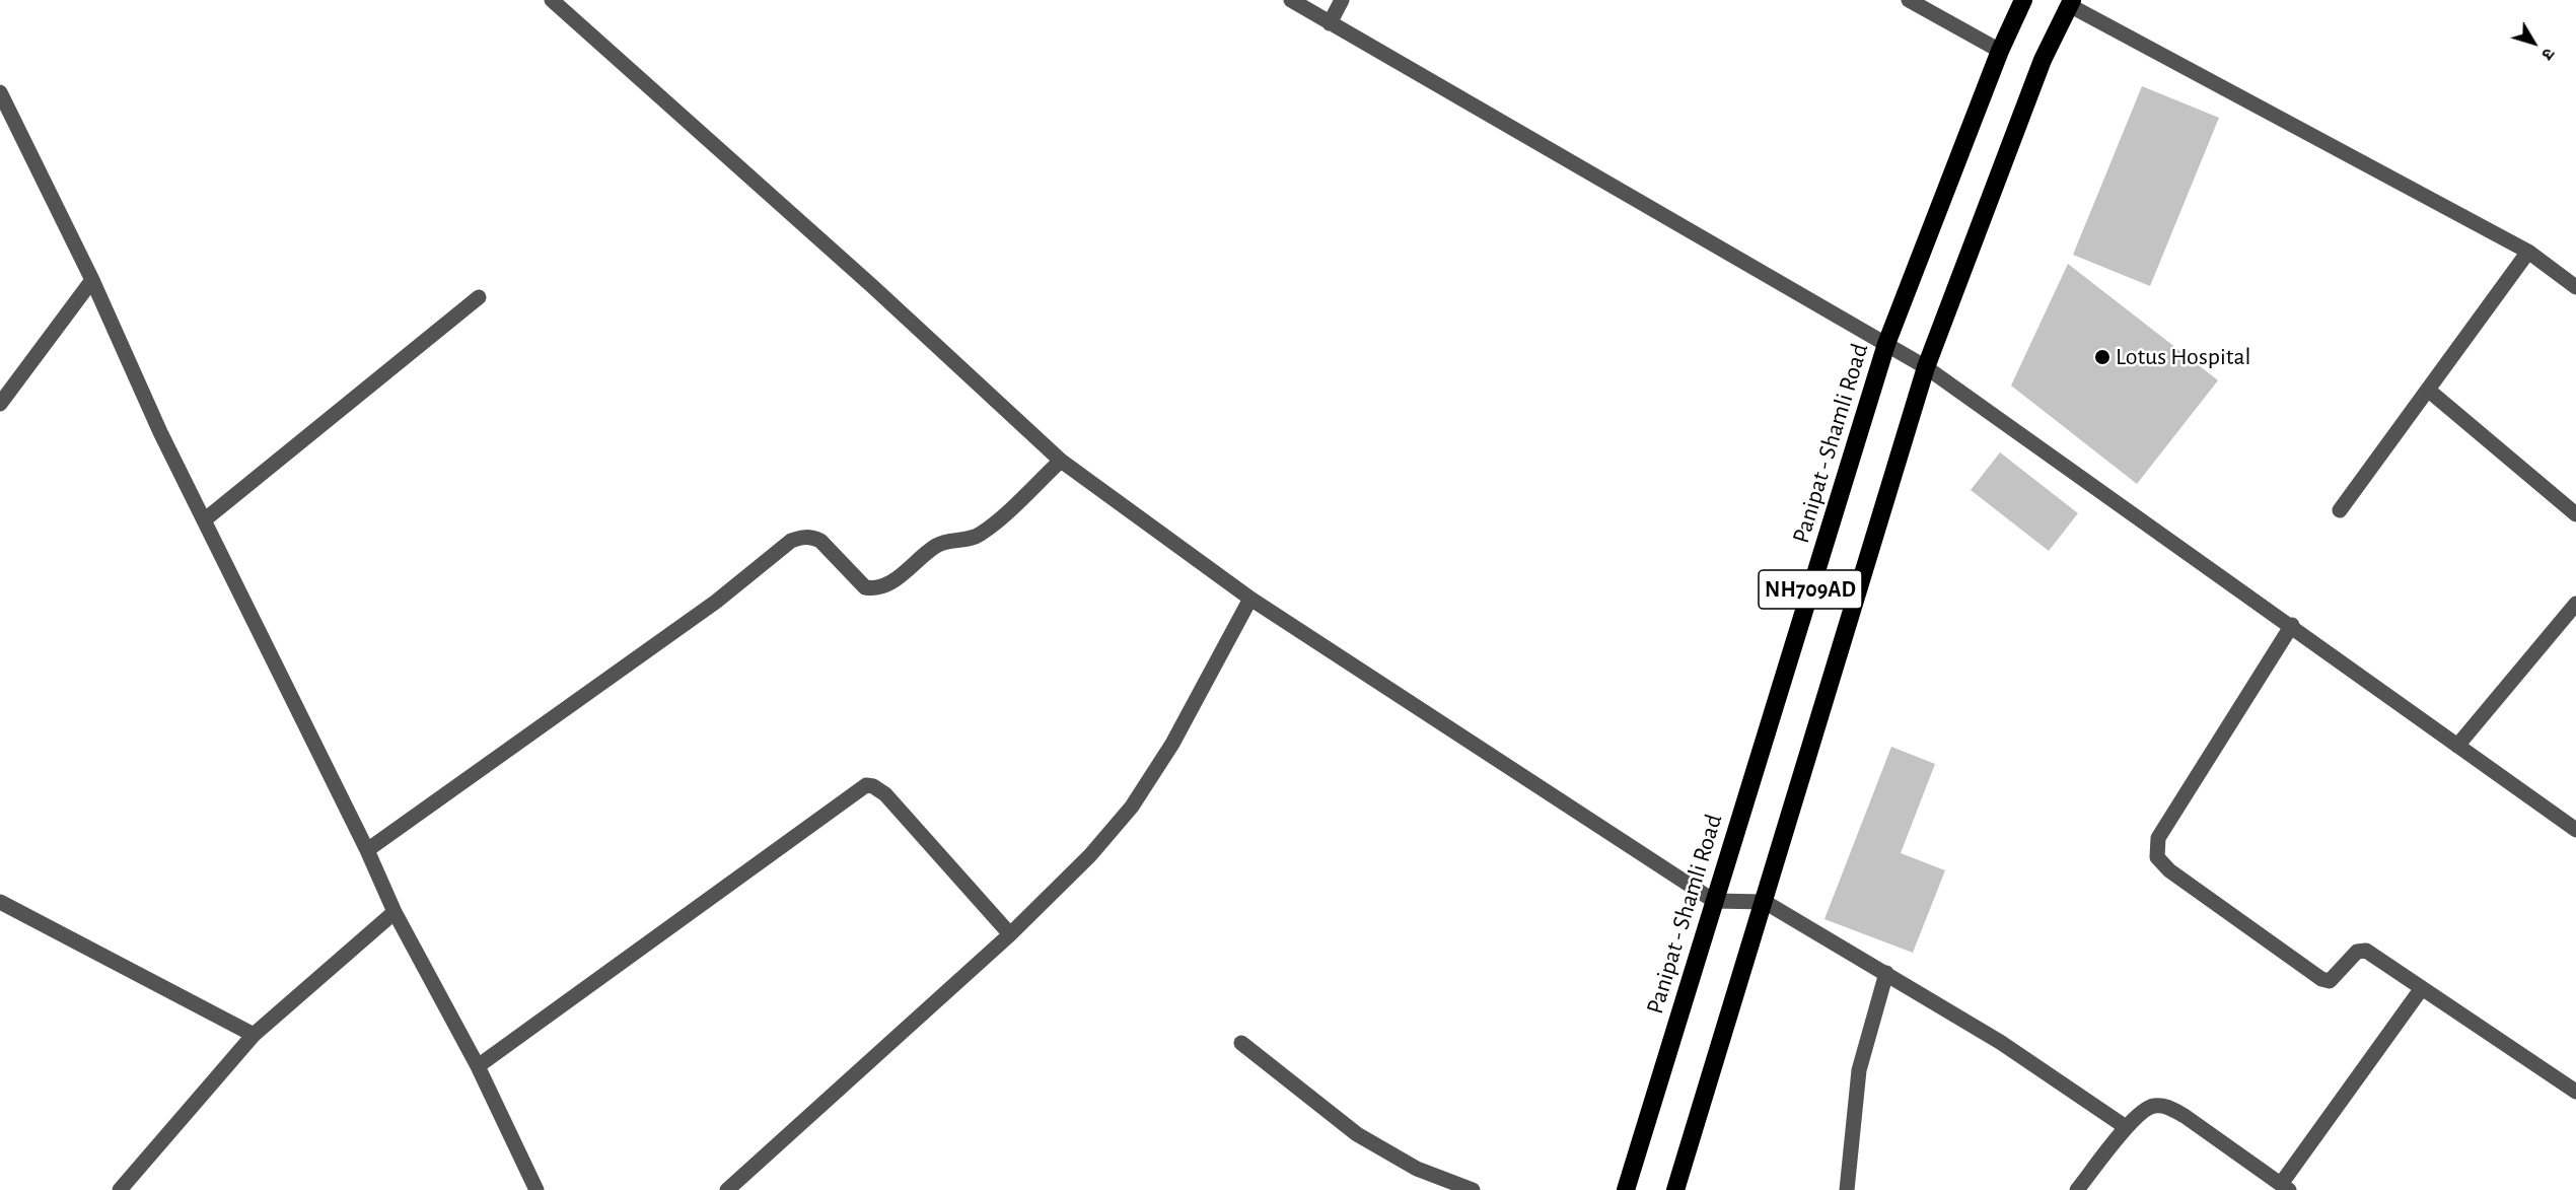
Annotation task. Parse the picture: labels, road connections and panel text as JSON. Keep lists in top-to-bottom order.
{
  "streets": {
    "highway": ["Panipat - Shamli Road", "NH709AD"]
  },
  "places": ["Lotus Hospital"],
  "north": "bottom right"
}
